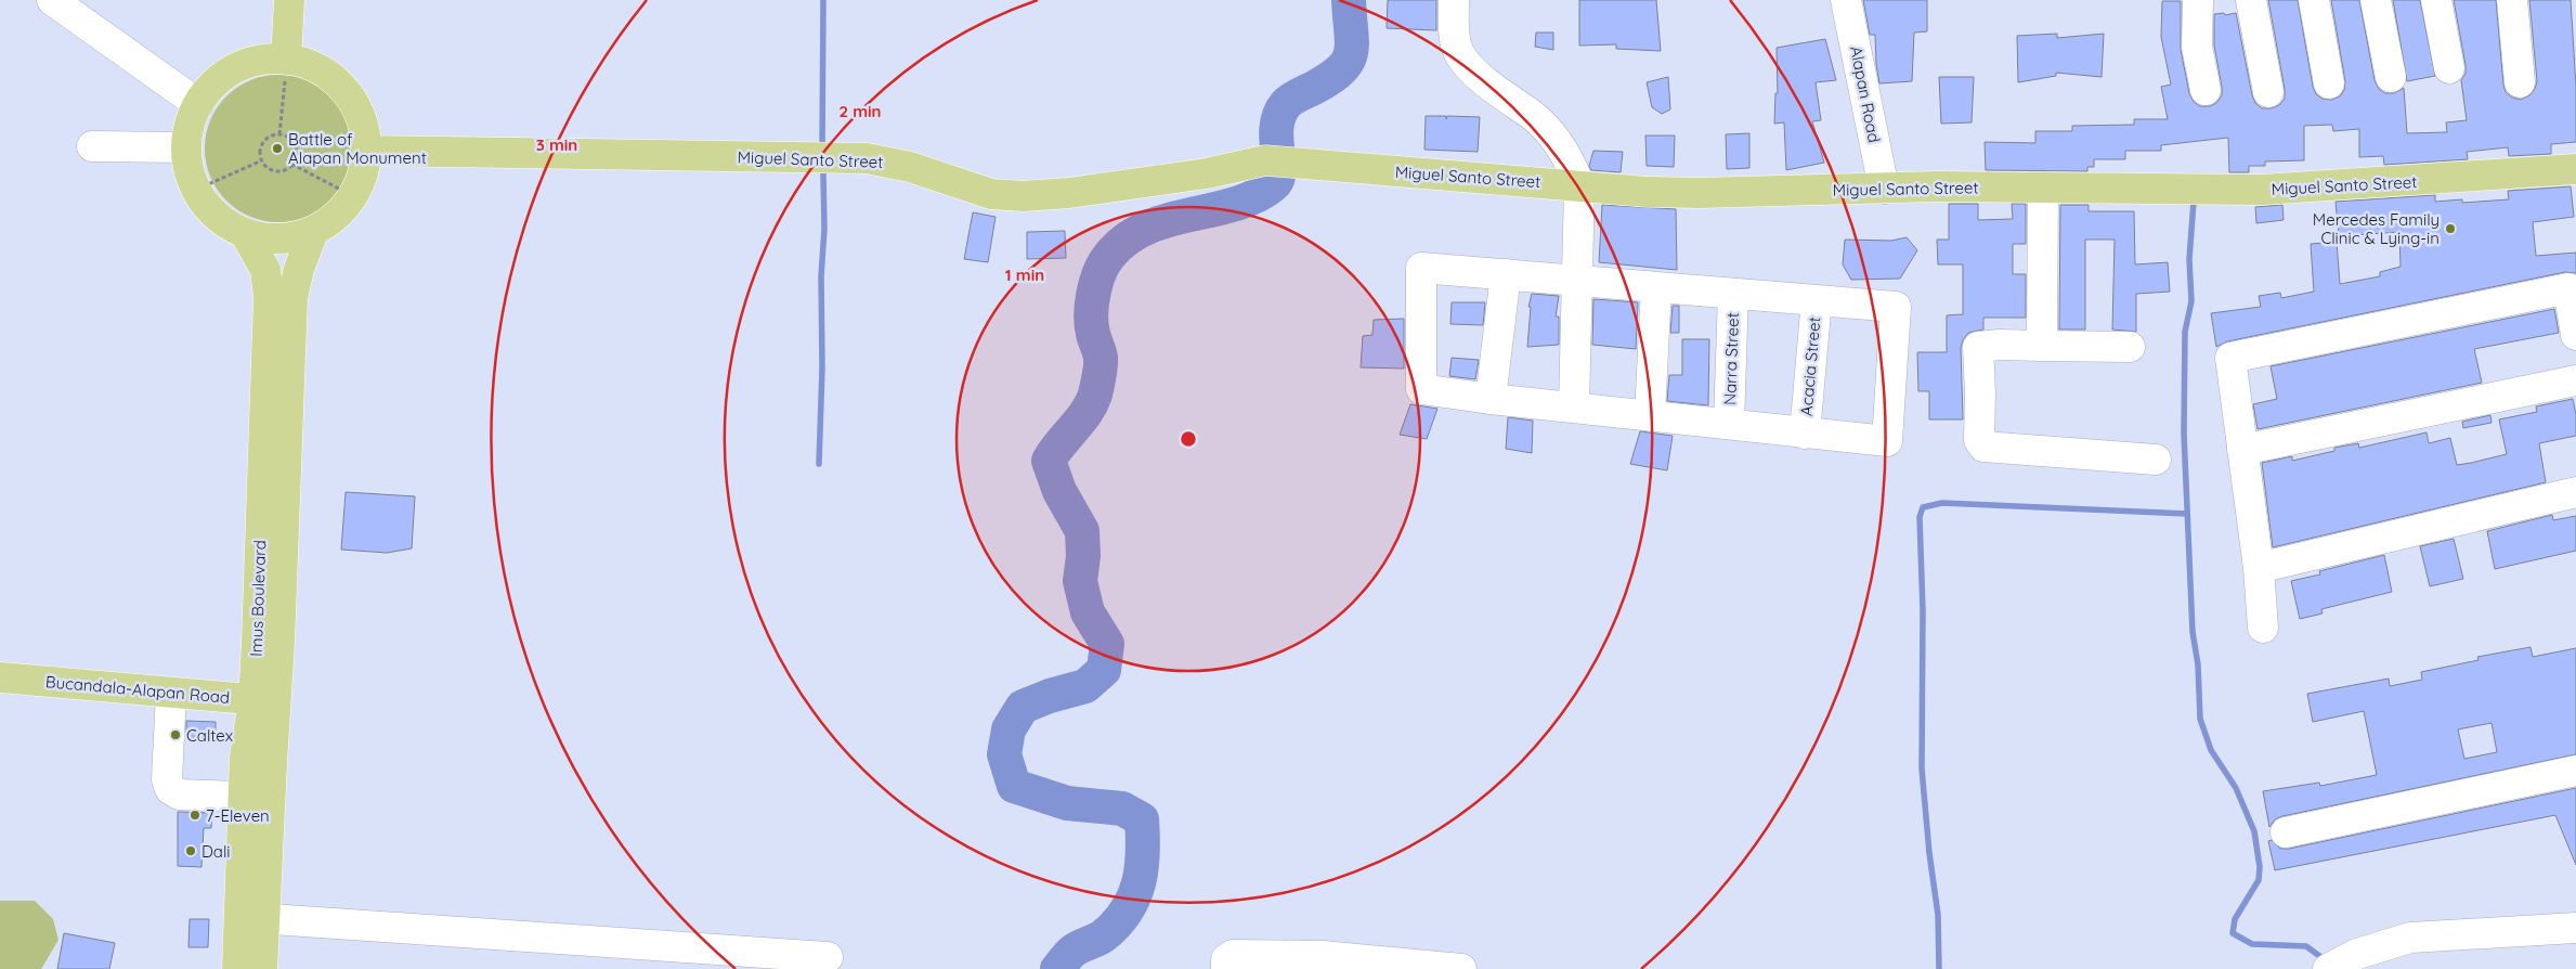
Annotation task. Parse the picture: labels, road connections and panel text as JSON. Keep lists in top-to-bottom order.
{
  "streets": {
    "main road": ["Miguel Santo Street", "Imus Boulevard", "Bucandala-Alapan Road"],
    "street": ["Alapan Road", "Narra Street", "Acacia Street"]
  },
  "crossings": [
    ["Alapan Road", "Miguel Santo Street"],
    ["Imus Boulevard", "Bucandala-Alapan Road"]
  ],
  "places": [
    "Battle of Alapan Monument",
    "Mercedes Family Clinic & Lying-in",
    "Caltex",
    "7-Eleven",
    "Dali"
  ],
  "rings": ["2 min", "3 min", "1 min"]
}
